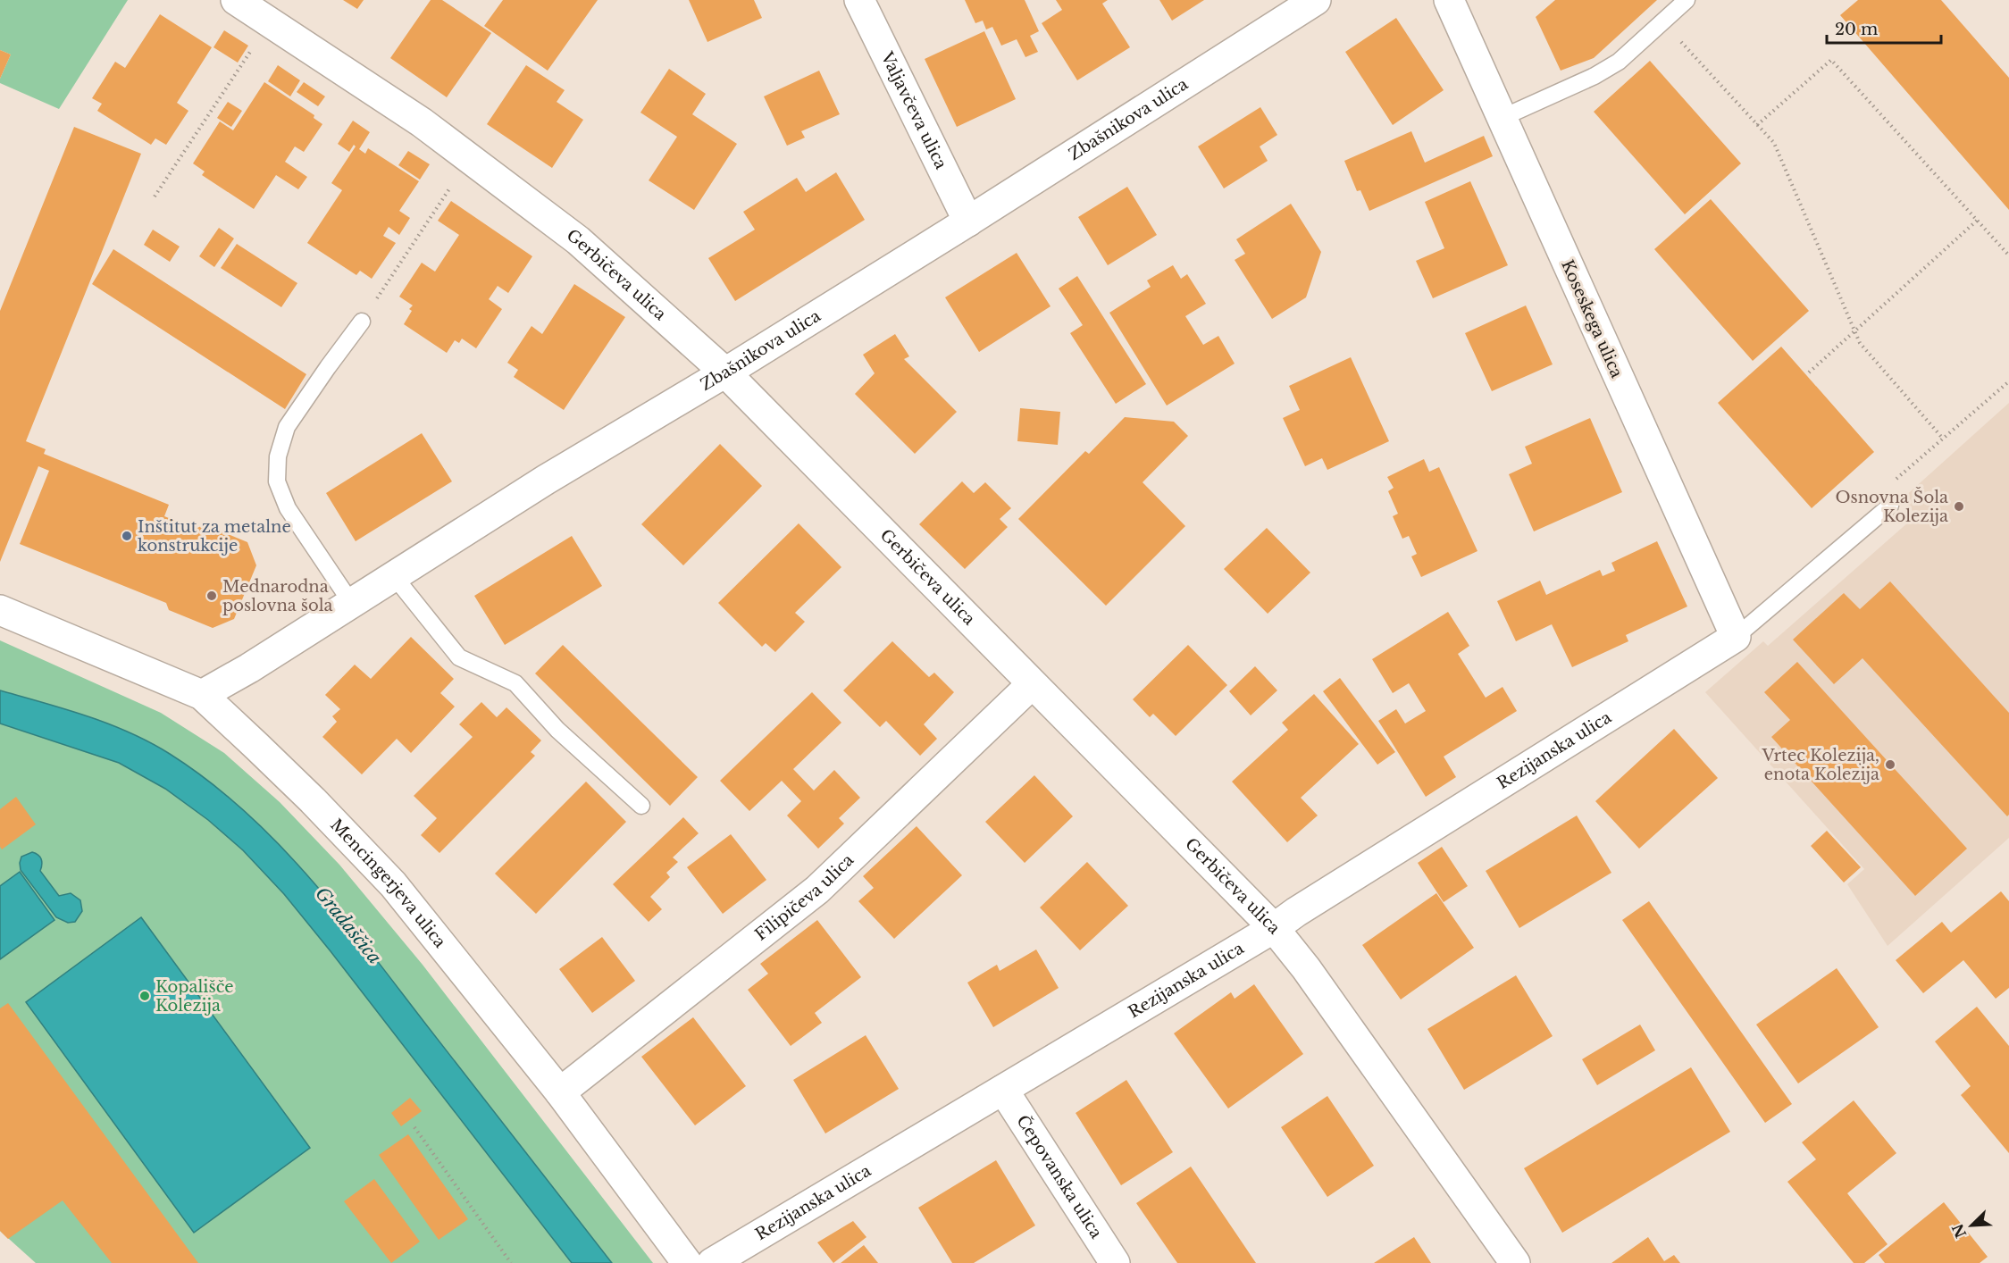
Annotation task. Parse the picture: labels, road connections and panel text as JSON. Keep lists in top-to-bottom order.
{
  "streets": {
    "street": [
      "Valjavčeva ulica",
      "Zbašnikova ulica",
      "Gerbičeva ulica",
      "Koseskega ulica",
      "Rezijanska ulica",
      "Mencingerjeva ulica",
      "Filipičeva ulica",
      "Čepovanska ulica"
    ]
  },
  "crossings": [
    ["Valjavčeva ulica", "Zbašnikova ulica"],
    ["Zbašnikova ulica", "Gerbičeva ulica"],
    ["Zbašnikova ulica", "Mencingerjeva ulica"],
    ["Gerbičeva ulica", "Rezijanska ulica"],
    ["Gerbičeva ulica", "Filipičeva ulica"],
    ["Koseskega ulica", "Rezijanska ulica"],
    ["Rezijanska ulica", "Čepovanska ulica"],
    ["Mencingerjeva ulica", "Filipičeva ulica"]
  ],
  "water": ["Gradaščica"],
  "places": [
    "Osnovna Šola Kolezija",
    "Inštitut za metalne konstrukcije",
    "Mednarodna poslovna šola",
    "Vrtec Kolezija, enota Kolezija",
    "Kopališče Kolezija"
  ],
  "scale_bar": "20 m",
  "north": "bottom left"
}
